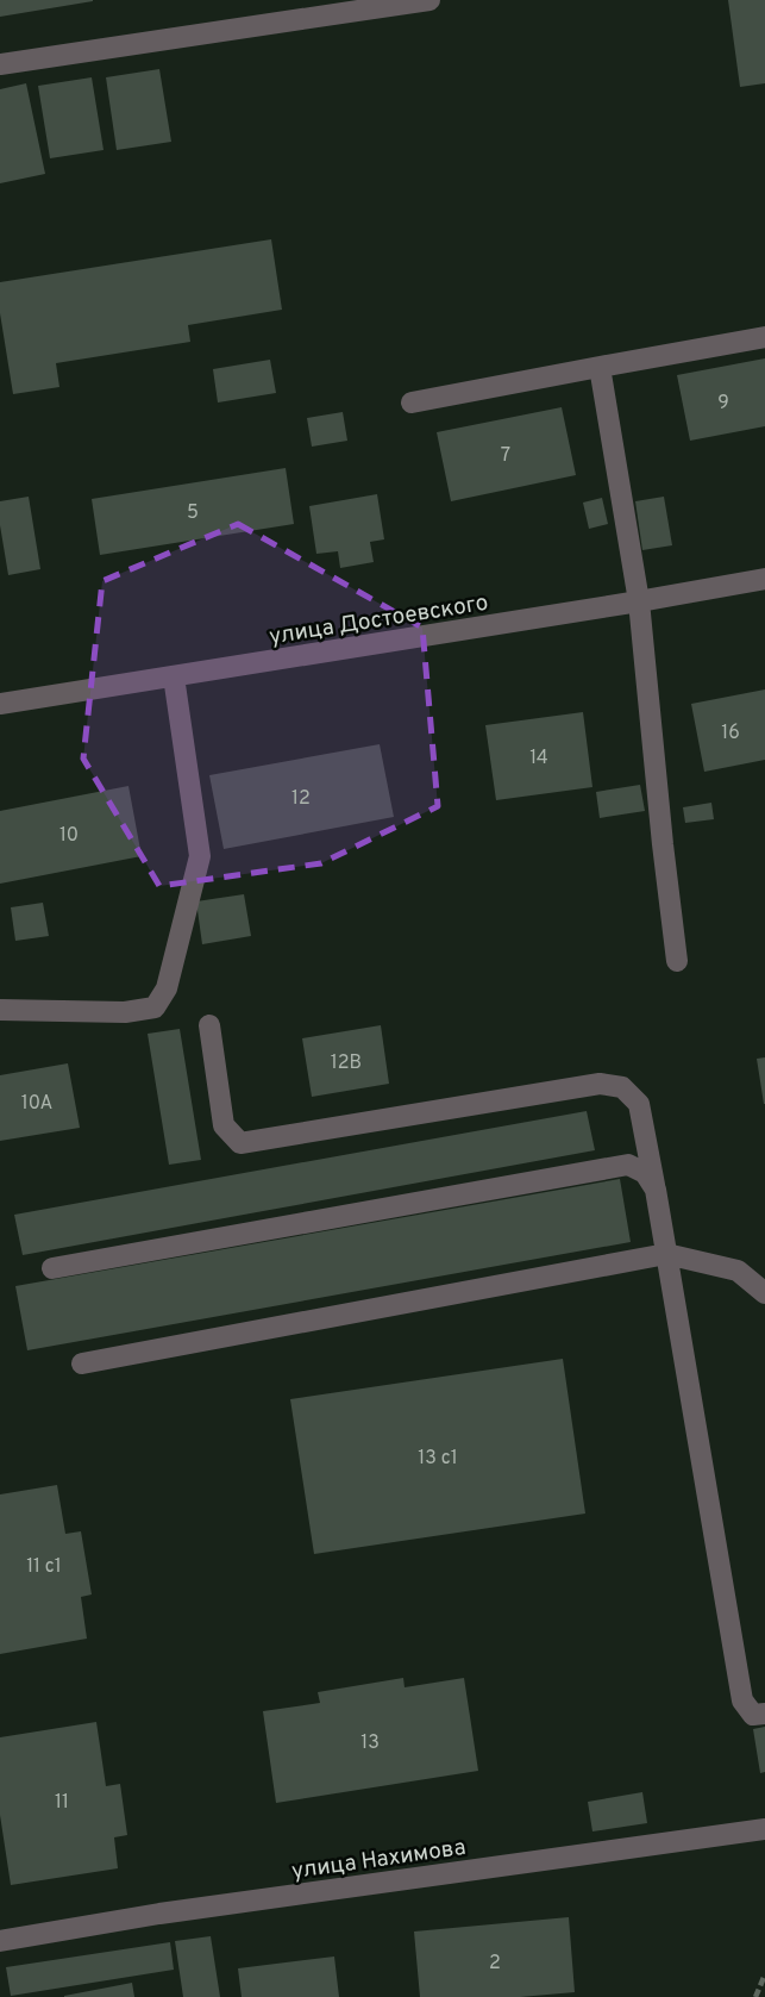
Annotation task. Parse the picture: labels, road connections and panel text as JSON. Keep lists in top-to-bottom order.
{
  "streets": {
    "street": ["улица Достоевского", "улица Нахимова"]
  },
  "house_numbers": [
    "9",
    "7",
    "5",
    "16",
    "14",
    "12",
    "10",
    "12В",
    "10А",
    "13 с1",
    "11 с1",
    "13",
    "11",
    "2"
  ]
}
